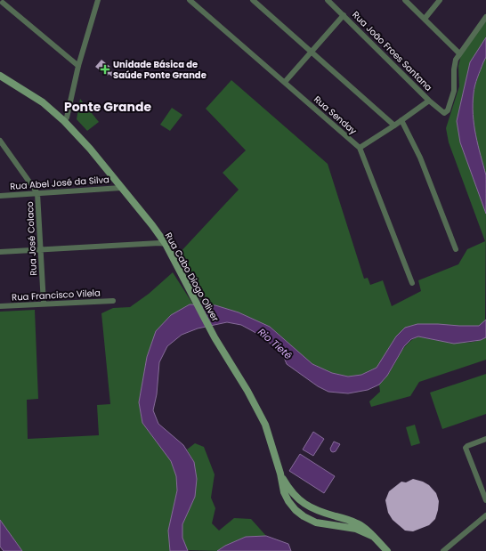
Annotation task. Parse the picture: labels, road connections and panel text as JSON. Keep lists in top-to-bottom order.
{
  "streets": {
    "main road": ["Rua Cabo Diogo Oliver"],
    "street": [
      "Rua João Froes Santana",
      "Rua Senday",
      "Rua Abel José da Silva",
      "Rua José Colaco",
      "Rua Francisco Vilela"
    ]
  },
  "crossings": [
    ["Rua Abel José da Silva", "Rua José Colaco"],
    ["Rua Abel José da Silva", "Rua Cabo Diogo Oliver"],
    ["Rua José Colaco", "Rua Francisco Vilela"]
  ],
  "districts": ["Ponte Grande"],
  "water": ["Rio Tietê"],
  "places": {
    "health": ["Unidade Básica de Saúde Ponte Grande"]
  }
}
